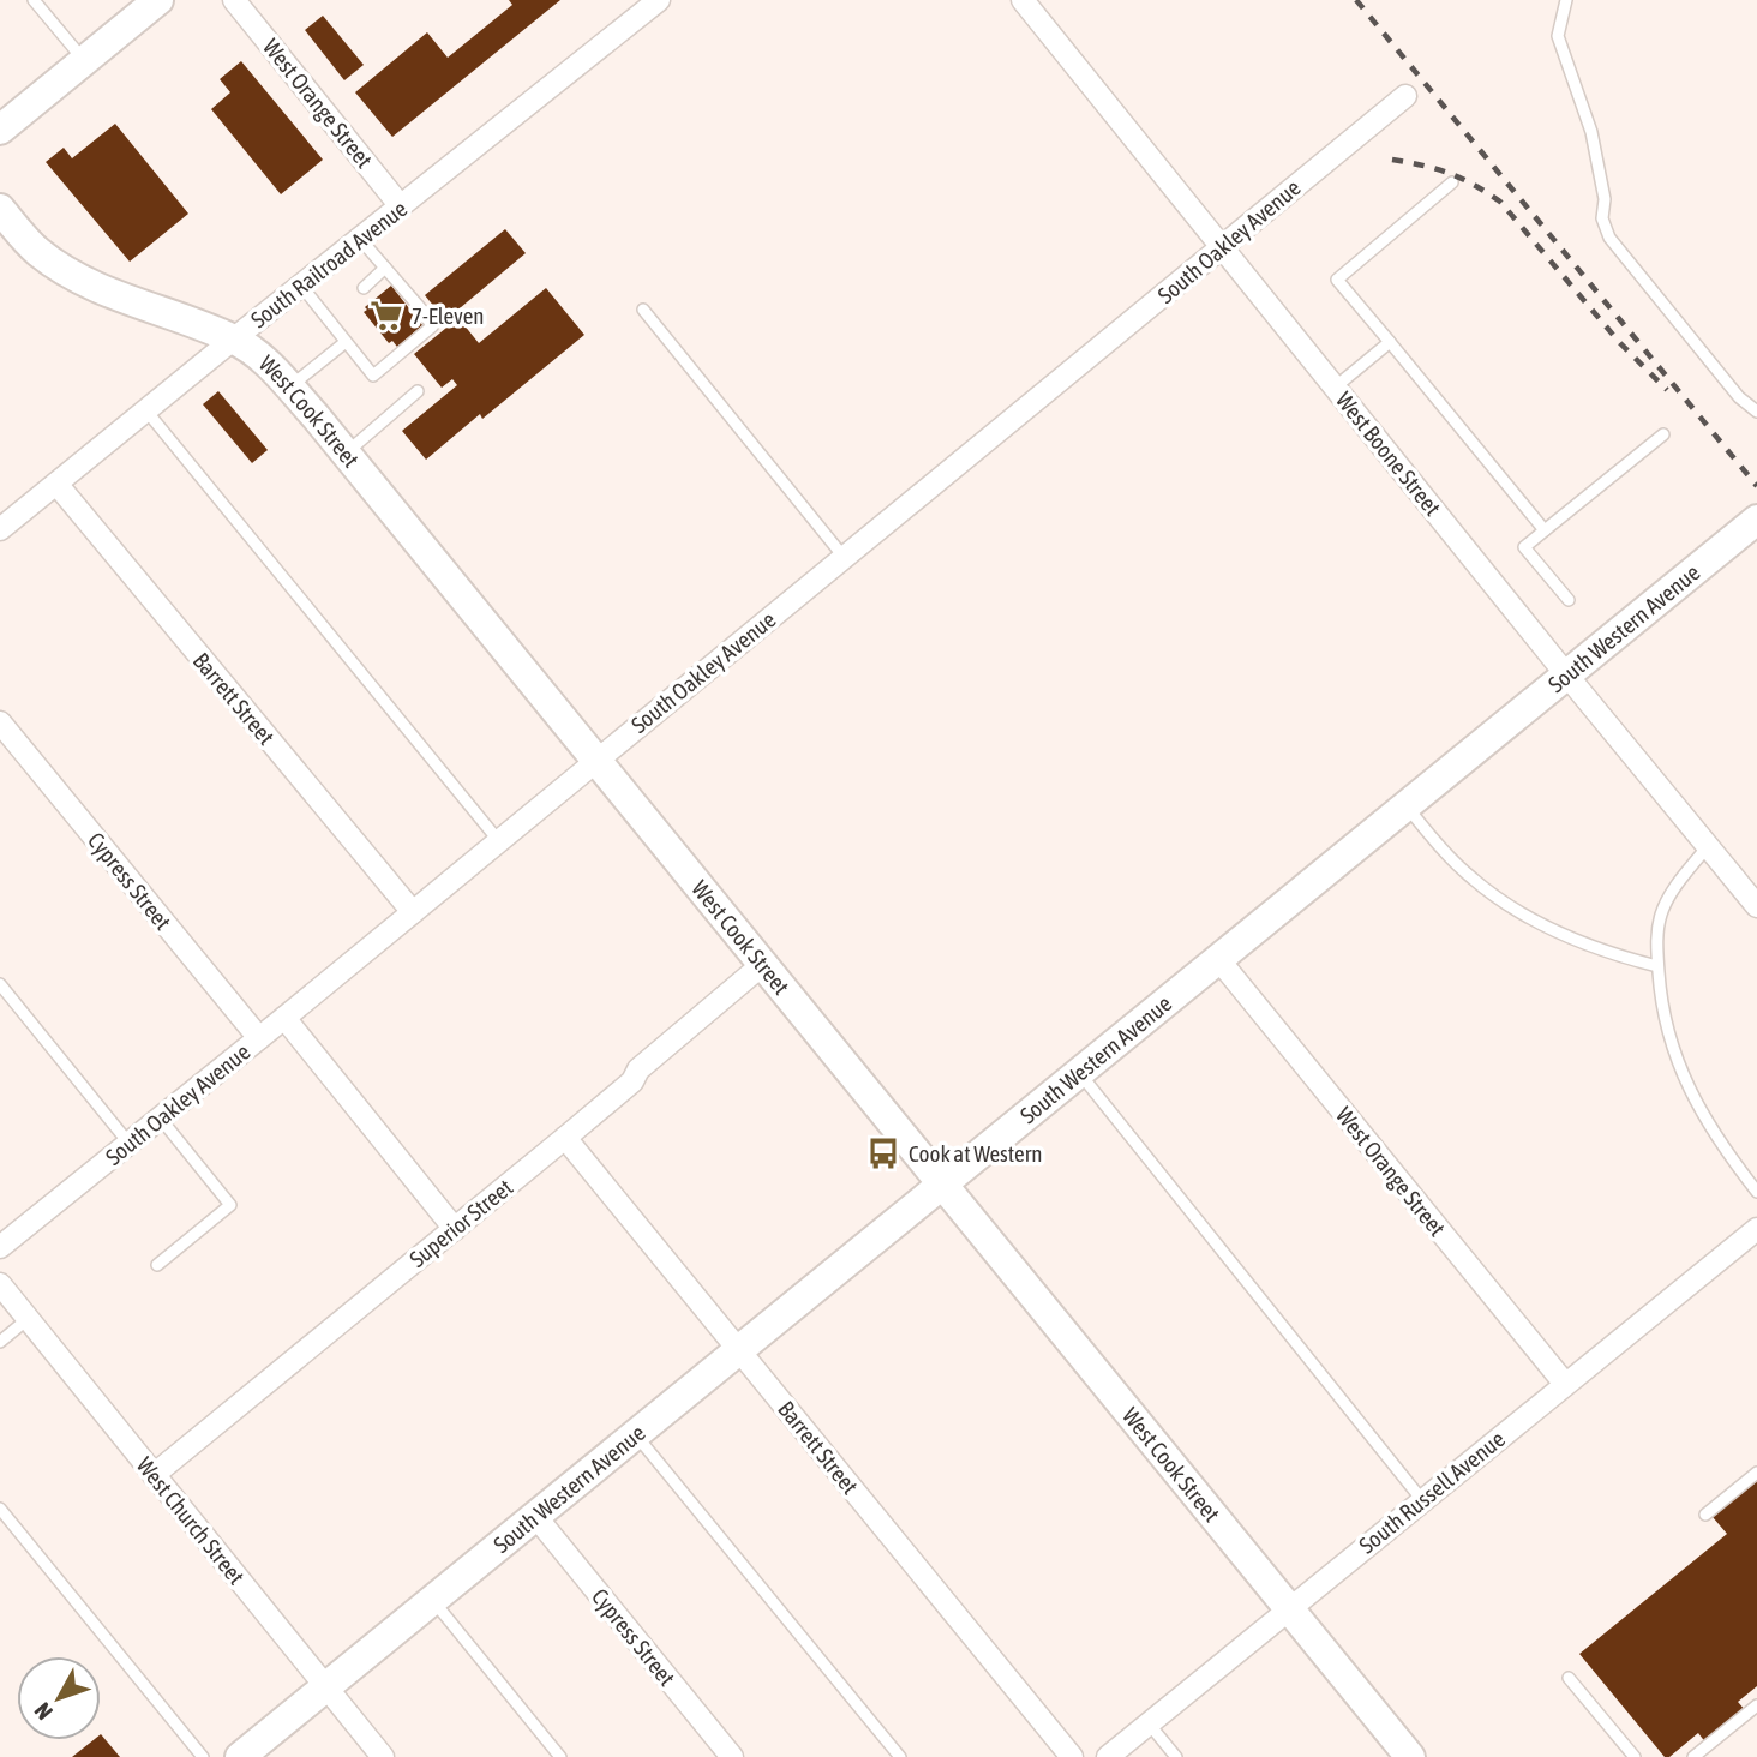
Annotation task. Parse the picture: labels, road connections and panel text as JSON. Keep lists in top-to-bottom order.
{
  "streets": {
    "street": [
      "West Orange Street",
      "South Oakley Avenue",
      "South Railroad Avenue",
      "West Cook Street",
      "West Boone Street",
      "South Western Avenue",
      "Barrett Street",
      "Cypress Street",
      "Superior Street",
      "South Russell Avenue",
      "West Church Street"
    ]
  },
  "crossings": [
    ["West Orange Street", "South Railroad Avenue"],
    ["West Orange Street", "South Western Avenue"],
    ["West Orange Street", "South Russell Avenue"],
    ["South Oakley Avenue", "West Cook Street"],
    ["South Oakley Avenue", "West Boone Street"],
    ["South Oakley Avenue", "Barrett Street"],
    ["South Oakley Avenue", "Cypress Street"],
    ["South Railroad Avenue", "West Cook Street"],
    ["South Railroad Avenue", "Barrett Street"],
    ["West Cook Street", "South Western Avenue"],
    ["West Cook Street", "Superior Street"],
    ["West Cook Street", "South Russell Avenue"],
    ["West Boone Street", "South Western Avenue"],
    ["South Western Avenue", "Barrett Street"],
    ["South Western Avenue", "Cypress Street"],
    ["South Western Avenue", "West Church Street"],
    ["Barrett Street", "Superior Street"],
    ["Superior Street", "West Church Street"]
  ],
  "places": {
    "supermarket": ["7-Eleven"],
    "bus stop": ["Cook at Western"]
  },
  "north": "bottom left"
}
